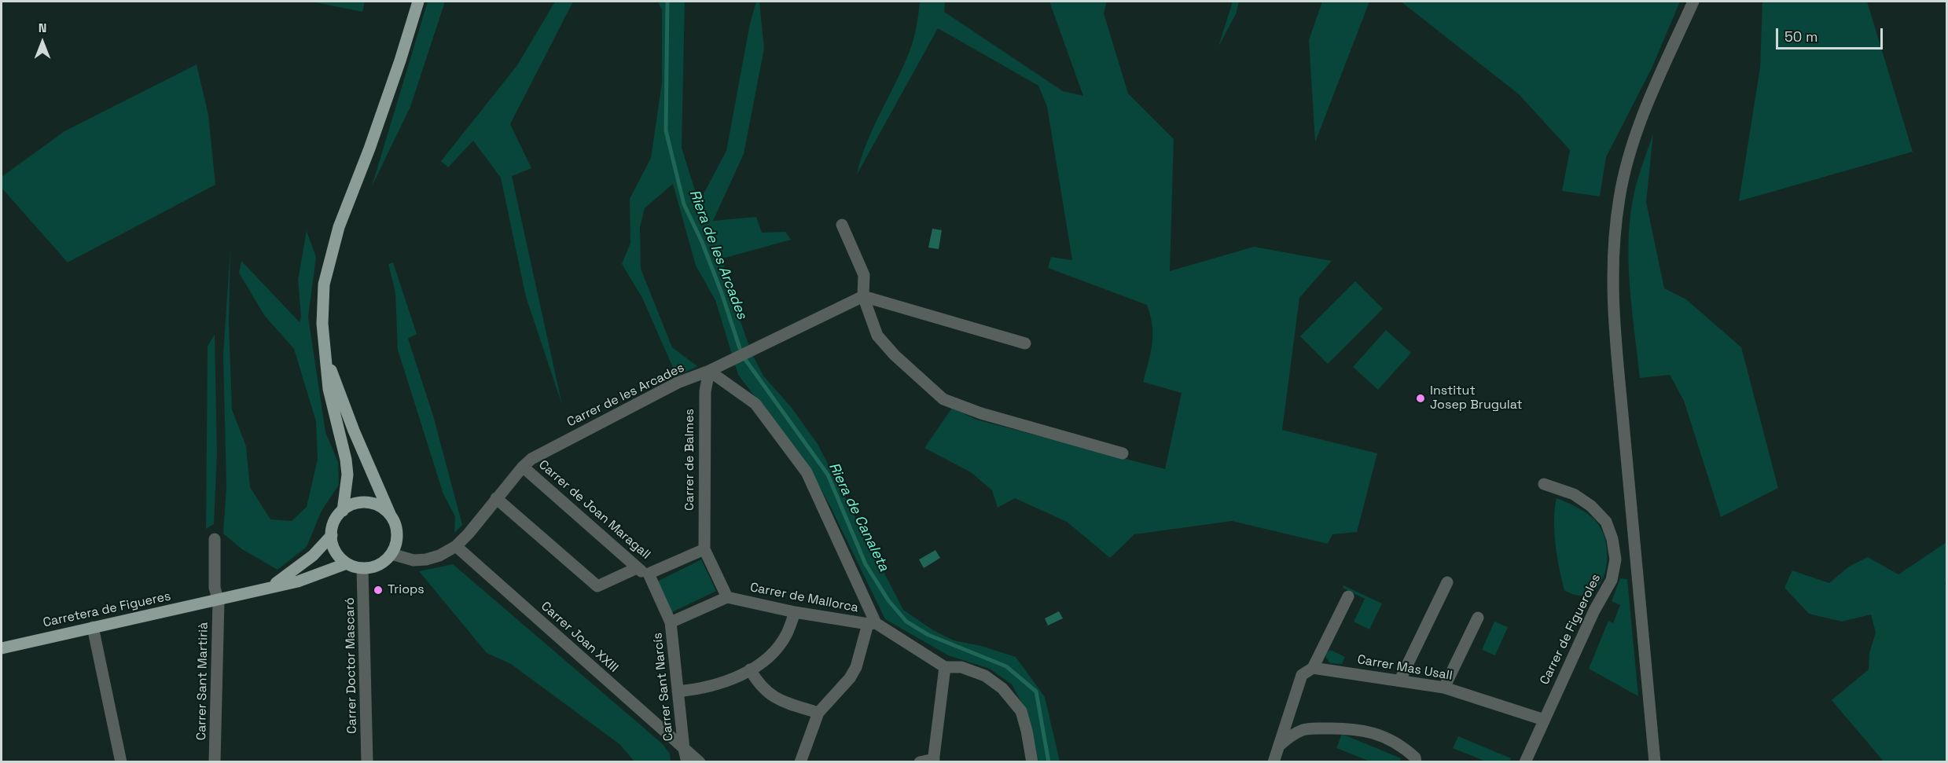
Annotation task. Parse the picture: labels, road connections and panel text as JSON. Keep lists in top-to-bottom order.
{
  "streets": {
    "main road": ["Carretera de Figueres"],
    "street": [
      "Carrer de les Arcades",
      "Carrer de Balmes",
      "Carrer de Joan Maragall",
      "Carrer de Mallorca",
      "Carrer de Figueroles",
      "Carrer Joan XXIII",
      "Carrer Doctor Mascaró",
      "Carrer Mas Usall",
      "Carrer Sant Martirià",
      "Carrer Sant Narcís"
    ]
  },
  "crossings": [
    ["Carrer de les Arcades", "Carrer de Balmes"],
    ["Carrer de les Arcades", "Carrer de Joan Maragall"],
    ["Carrer de les Arcades", "Carretera de Figueres"],
    ["Carrer de les Arcades", "Carrer Joan XXIII"],
    ["Carrer de les Arcades", "Carrer Doctor Mascaró"],
    ["Carrer de Joan Maragall", "Carrer Sant Narcís"],
    ["Carretera de Figueres", "Carrer Doctor Mascaró"],
    ["Carretera de Figueres", "Carrer Sant Martirià"],
    ["Carrer de Figueroles", "Carrer Mas Usall"],
    ["Carrer Joan XXIII", "Carrer Sant Narcís"]
  ],
  "water": ["Riera de les Arcades", "Riera de Canaleta"],
  "places": ["Institut Josep Brugulat", "Triops"],
  "scale_bar": "50 m",
  "north": "top"
}
